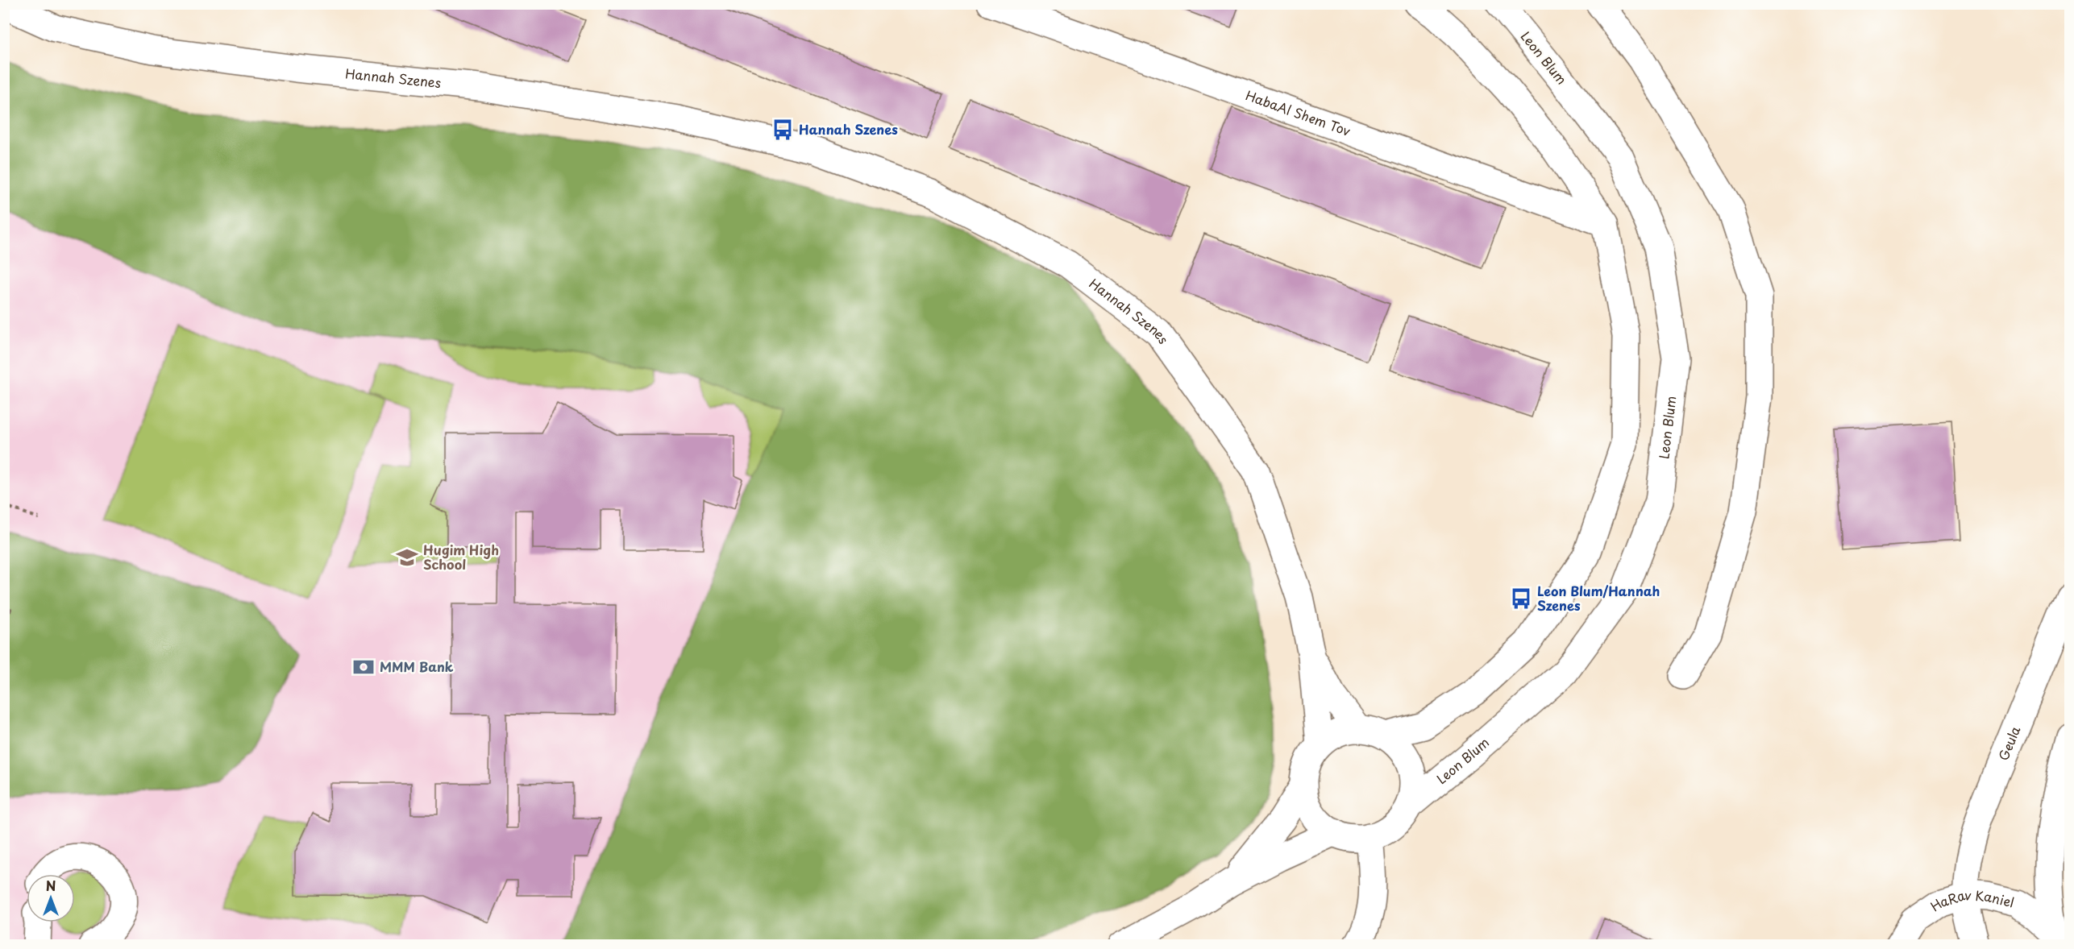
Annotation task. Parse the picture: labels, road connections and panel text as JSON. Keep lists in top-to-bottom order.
{
  "streets": {
    "street": [
      "Leon Blum",
      "Hannah Szenes",
      "HabaAl Shem Tov",
      "Geula",
      "HaRav Kaniel"
    ]
  },
  "crossings": [
    ["Leon Blum", "Hannah Szenes"],
    ["Geula", "HaRav Kaniel"]
  ],
  "places": {
    "bus stop": ["Hannah Szenes", "Leon Blum/Hannah Szenes"],
    "school or university": ["Hugim High School"],
    "bank": ["MMM Bank"]
  },
  "north": "top"
}
